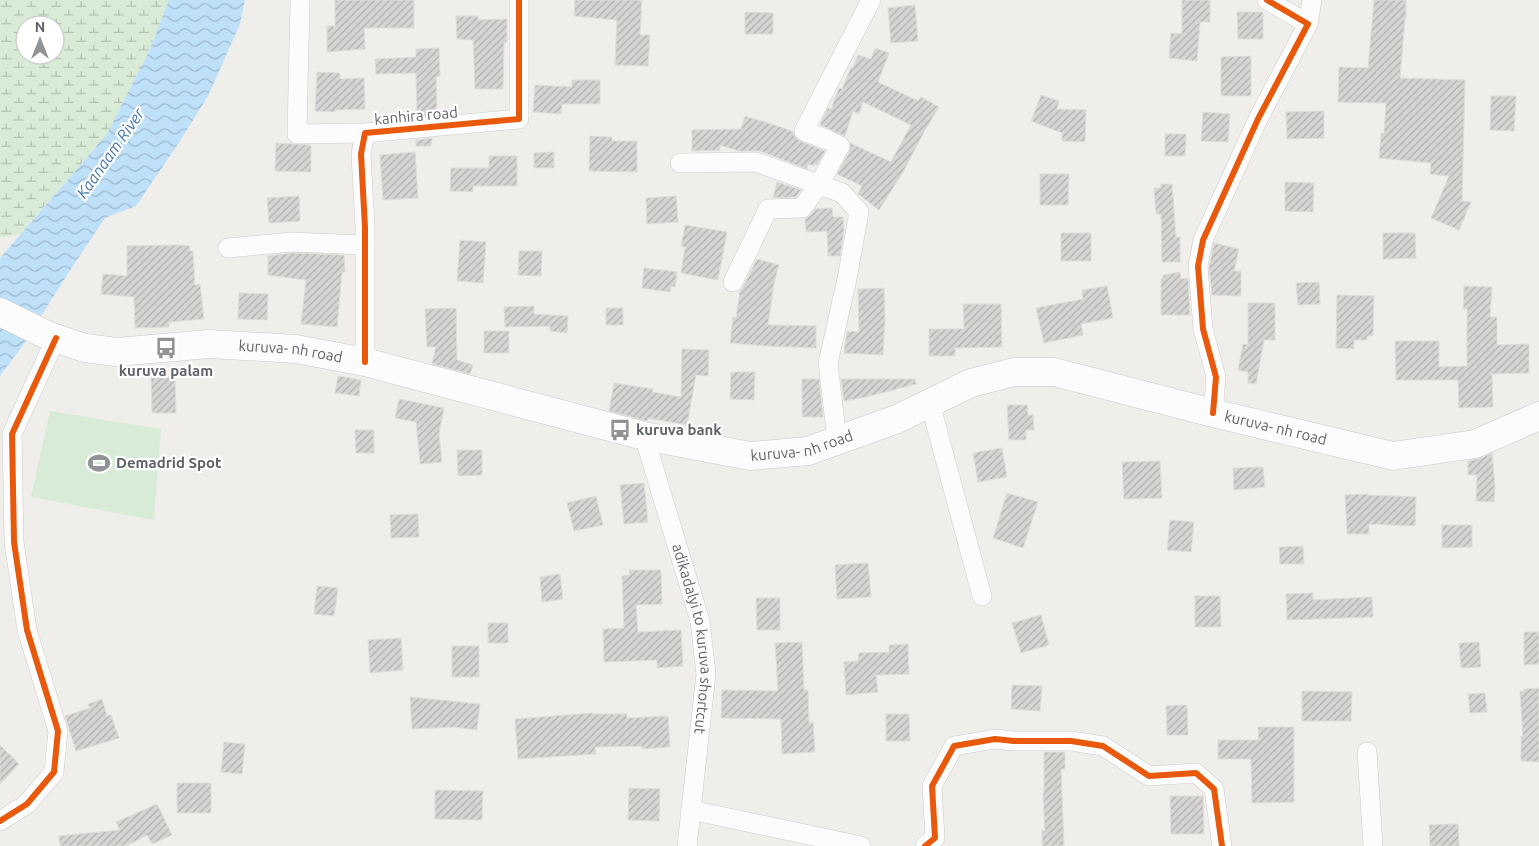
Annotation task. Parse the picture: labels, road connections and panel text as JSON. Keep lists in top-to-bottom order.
{
  "streets": {
    "main road": ["kuruva- nh road"],
    "street": ["kanhira road", "adikadalyi to kuruva shortcut"]
  },
  "crossings": [
    ["kanhira road", "kuruva- nh road"],
    ["kuruva- nh road", "adikadalyi to kuruva shortcut"]
  ],
  "water": ["Kaanaam River"],
  "places": {
    "bus stop": ["kuruva palam", "kuruva bank"],
    "sports": ["Demadrid Spot"]
  },
  "north": "top"
}
